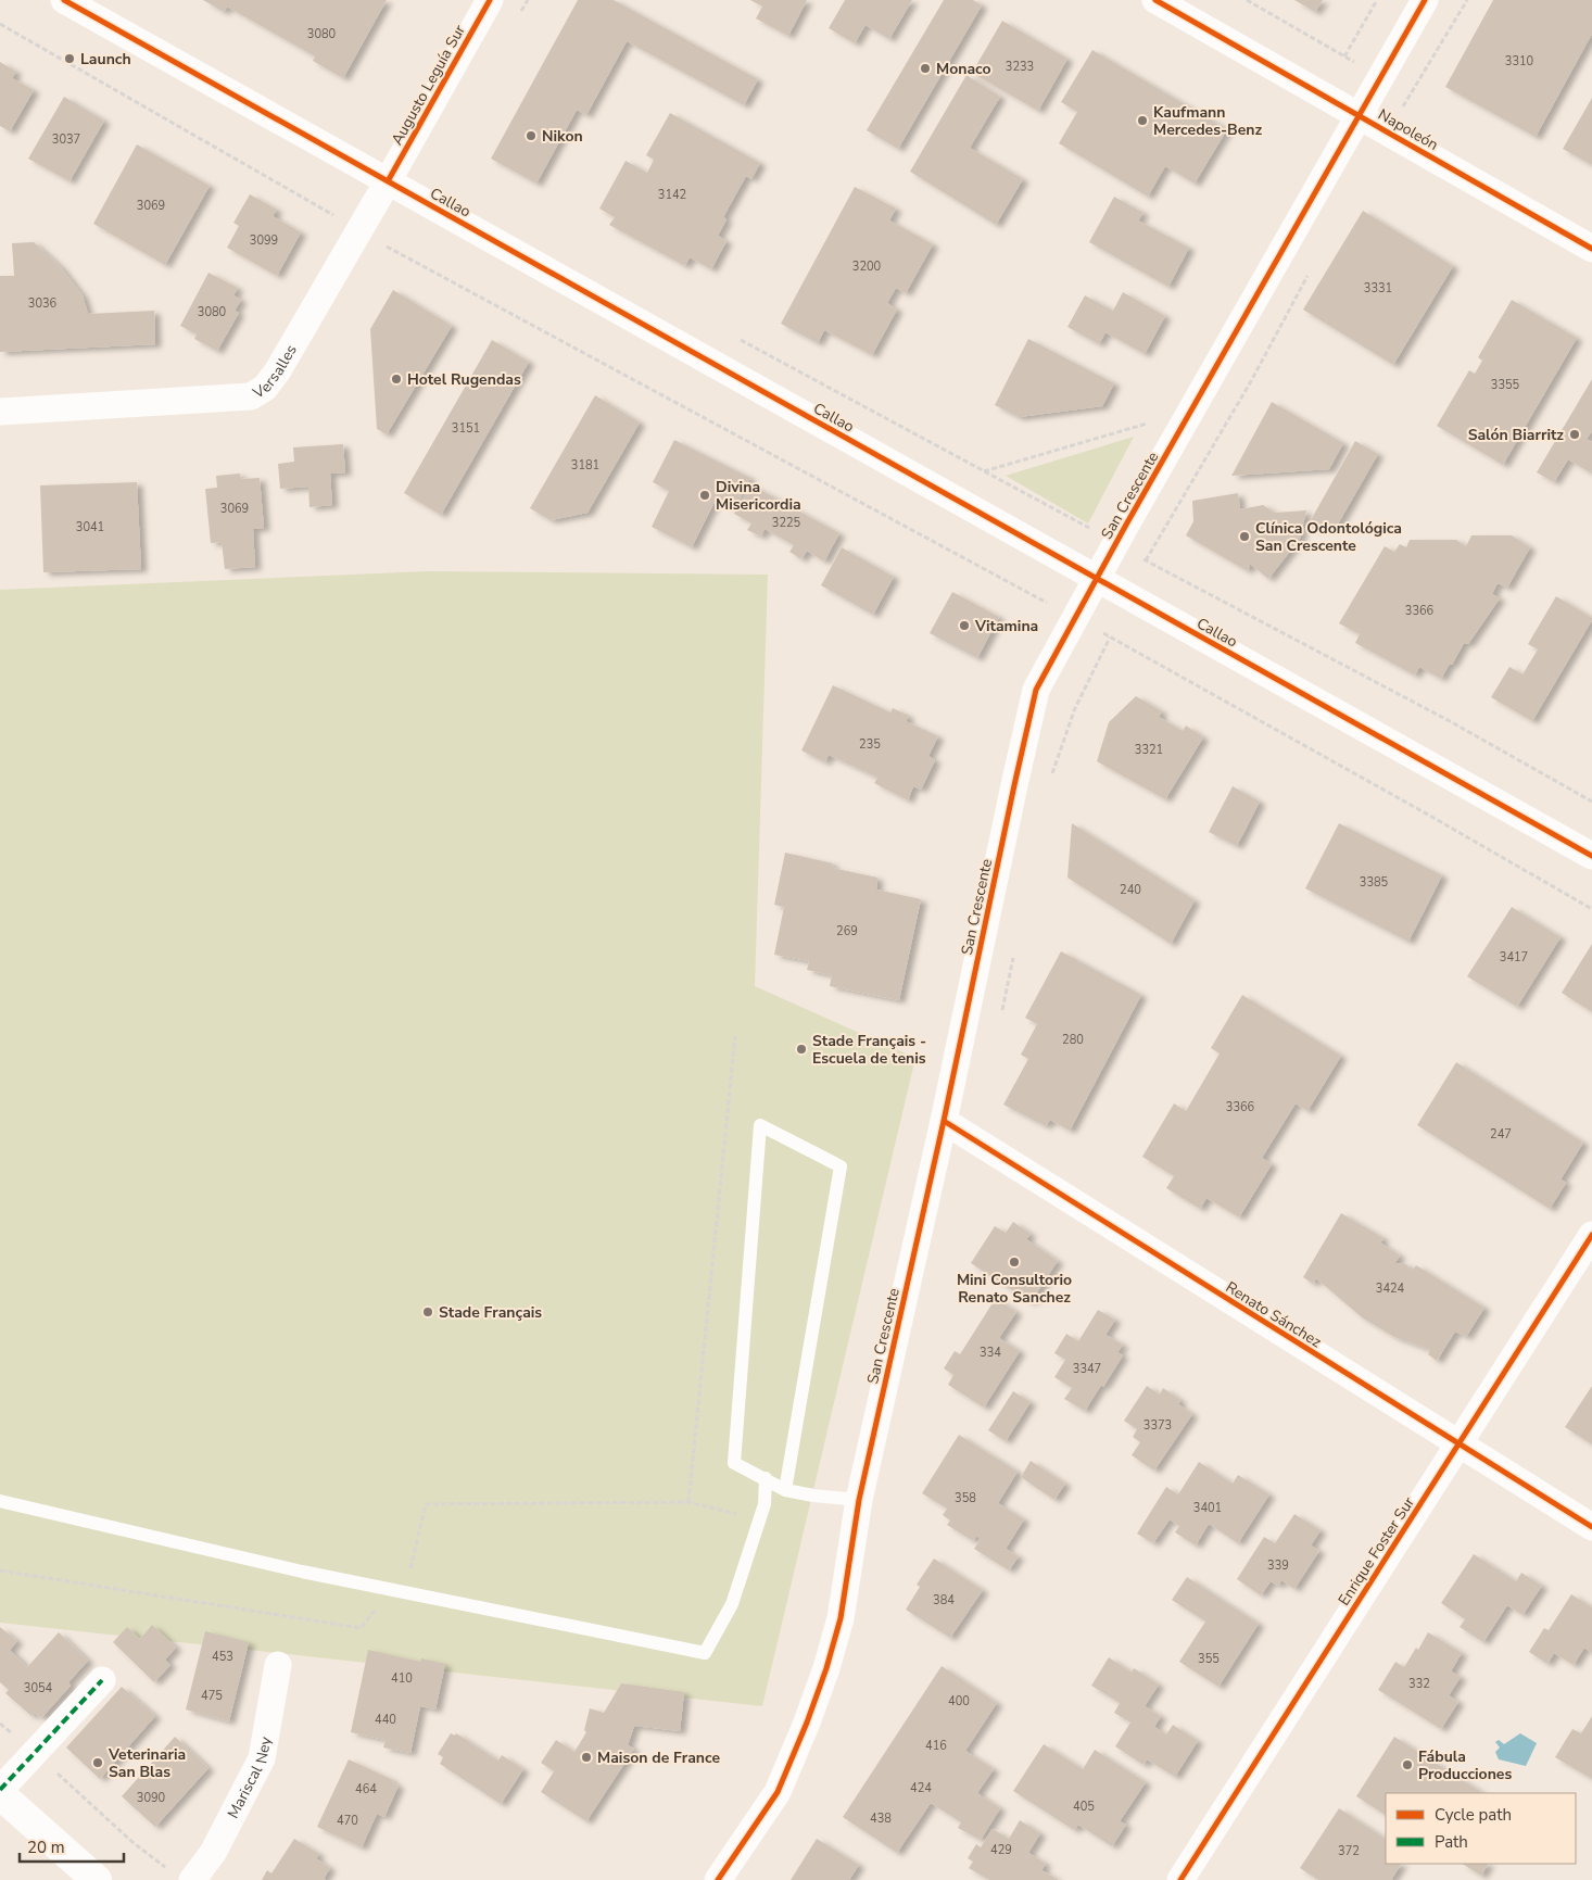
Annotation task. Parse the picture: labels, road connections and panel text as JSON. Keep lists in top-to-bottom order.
{
  "streets": {
    "street": [
      "Augusto Leguía Sur",
      "Napoleón",
      "Callao",
      "Versalles",
      "San Crescente",
      "Renato Sánchez",
      "Enrique Foster Sur",
      "Mariscal Ney"
    ]
  },
  "crossings": [
    ["Augusto Leguía Sur", "Callao"],
    ["Augusto Leguía Sur", "Versalles"],
    ["Napoleón", "San Crescente"],
    ["Callao", "Versalles"],
    ["Callao", "San Crescente"],
    ["San Crescente", "Renato Sánchez"],
    ["Renato Sánchez", "Enrique Foster Sur"]
  ],
  "places": [
    "Launch",
    "Monaco",
    "Kaufmann Mercedes-Benz",
    "Nikon",
    "Hotel Rugendas",
    "Salón Biarritz",
    "Divina Misericordia",
    "Clínica Odontológica San Crescente",
    "Vitamina",
    "Stade Français - Escuela de tenis",
    "Mini Consultorio Renato Sanchez",
    "Stade Français",
    "Maison de France",
    "Veterinaria San Blas",
    "Fábula Producciones"
  ],
  "house_numbers": [
    "3080",
    "3310",
    "3233",
    "3037",
    "3142",
    "3069",
    "3099",
    "3200",
    "3331",
    "3036",
    "3080",
    "3355",
    "3151",
    "3181",
    "3069",
    "3225",
    "3041",
    "3366",
    "235",
    "3321",
    "3385",
    "240",
    "269",
    "3417",
    "280",
    "3366",
    "247",
    "3424",
    "334",
    "3347",
    "3373",
    "358",
    "3401",
    "339",
    "384",
    "453",
    "355",
    "410",
    "332",
    "3054",
    "475",
    "400",
    "440",
    "416",
    "424",
    "464",
    "3090",
    "405",
    "438",
    "470",
    "429",
    "372"
  ],
  "legend": ["Cycle path", "Path"],
  "scale_bar": "20 m"
}
